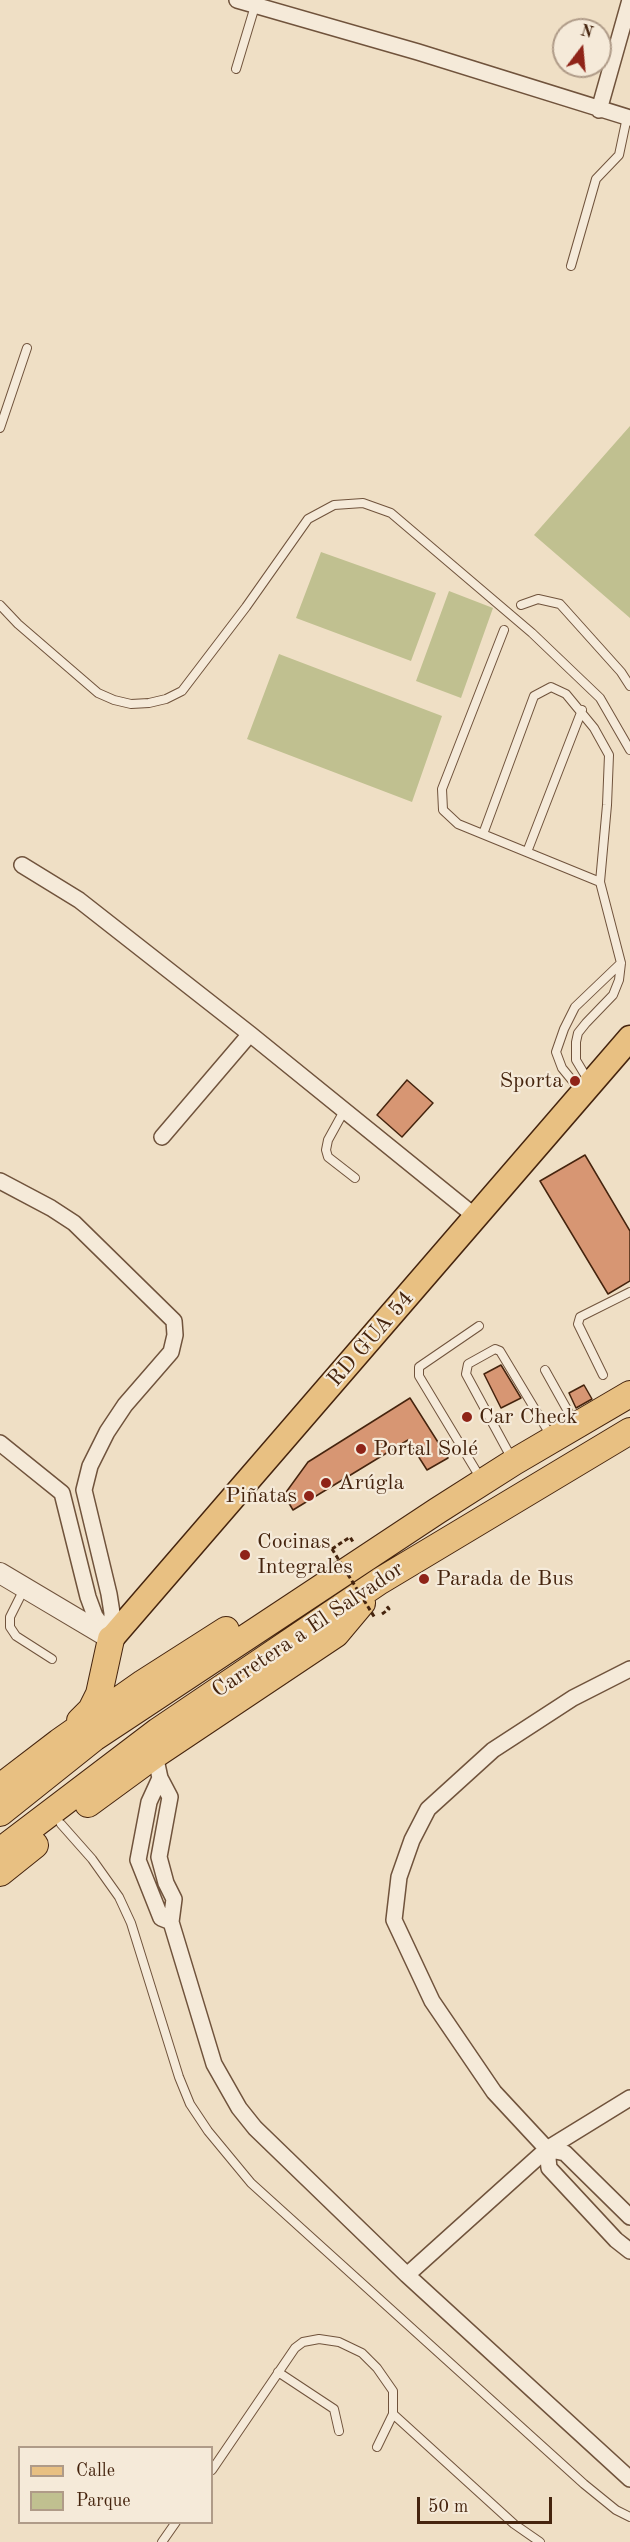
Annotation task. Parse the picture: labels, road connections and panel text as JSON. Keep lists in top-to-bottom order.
{
  "streets": {
    "highway": ["Carretera a El Salvador"],
    "main road": ["RD GUA 54"]
  },
  "places": [
    "Sporta",
    "Car Check",
    "Portal Solé",
    "Arúgla",
    "Piñatas",
    "Cocinas Integrales",
    "Parada de Bus"
  ],
  "legend": ["Calle", "Parque"],
  "scale_bar": "50 m",
  "north": "top"
}
